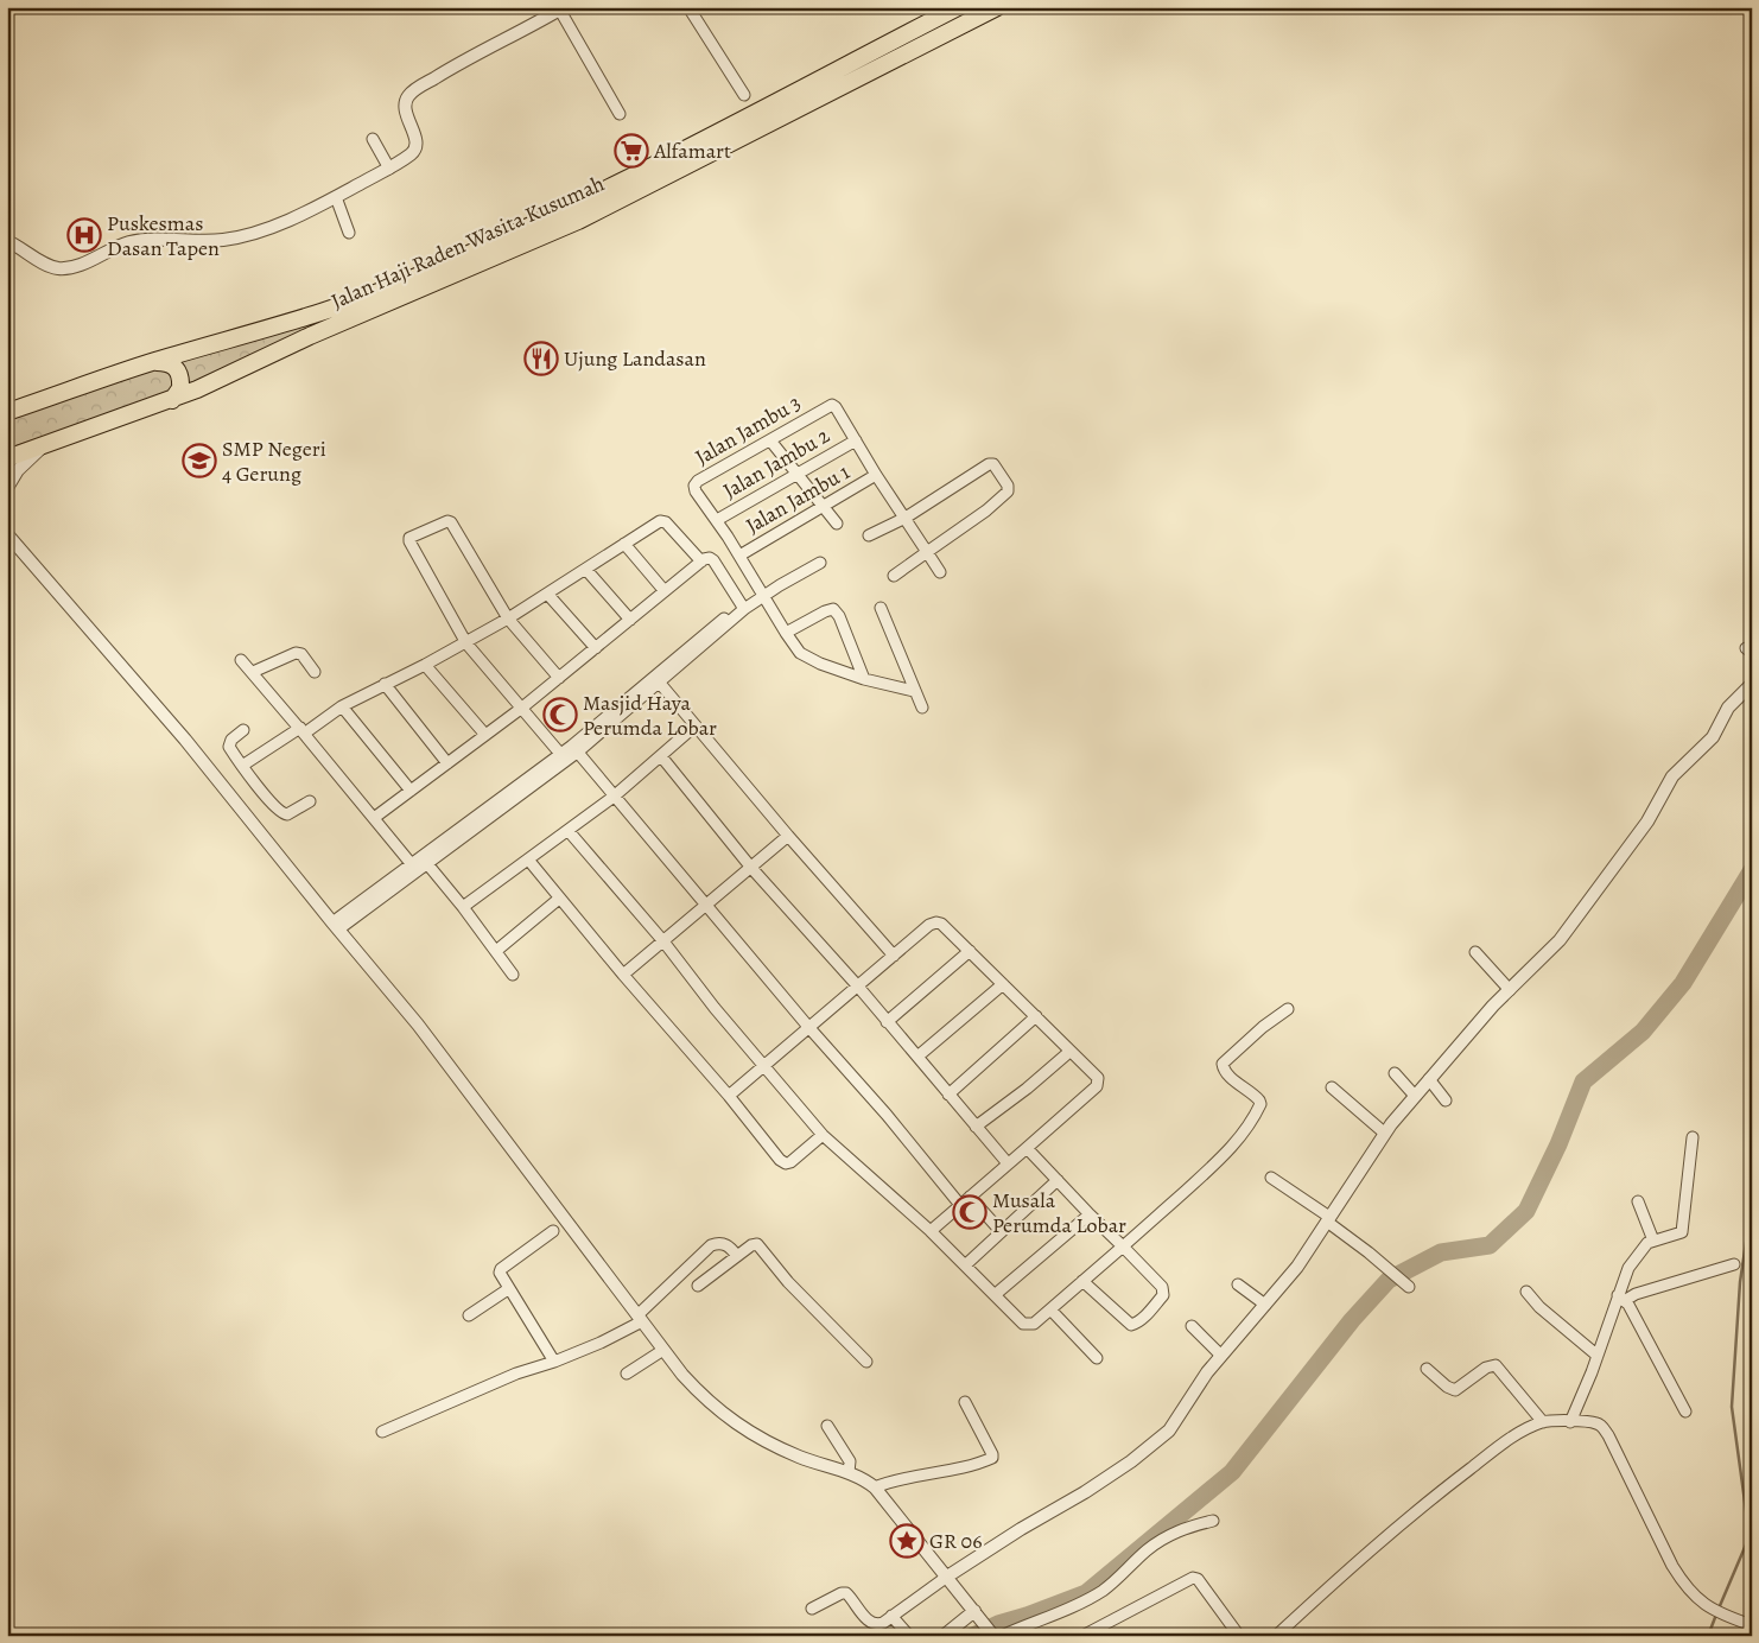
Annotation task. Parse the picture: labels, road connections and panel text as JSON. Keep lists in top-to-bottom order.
{
  "streets": {
    "highway": ["Jalan Haji Raden Wasita Kusumah"],
    "street": ["Jalan Jambu 3", "Jalan Jambu 2", "Jalan Jambu 1"]
  },
  "crossings": [
    ["Jalan Jambu 3", "Jalan Jambu 2"]
  ],
  "places": {
    "supermarket": ["Alfamart"],
    "hospital": ["Puskesmas Dasan Tapen"],
    "restaurant": ["Ujung Landasan"],
    "school or university": ["SMP Negeri 4 Gerung"],
    "mosque": ["Masjid Haya Perumda Lobar", "Musala Perumda Lobar"],
    "place": ["GR 06"]
  }
}
